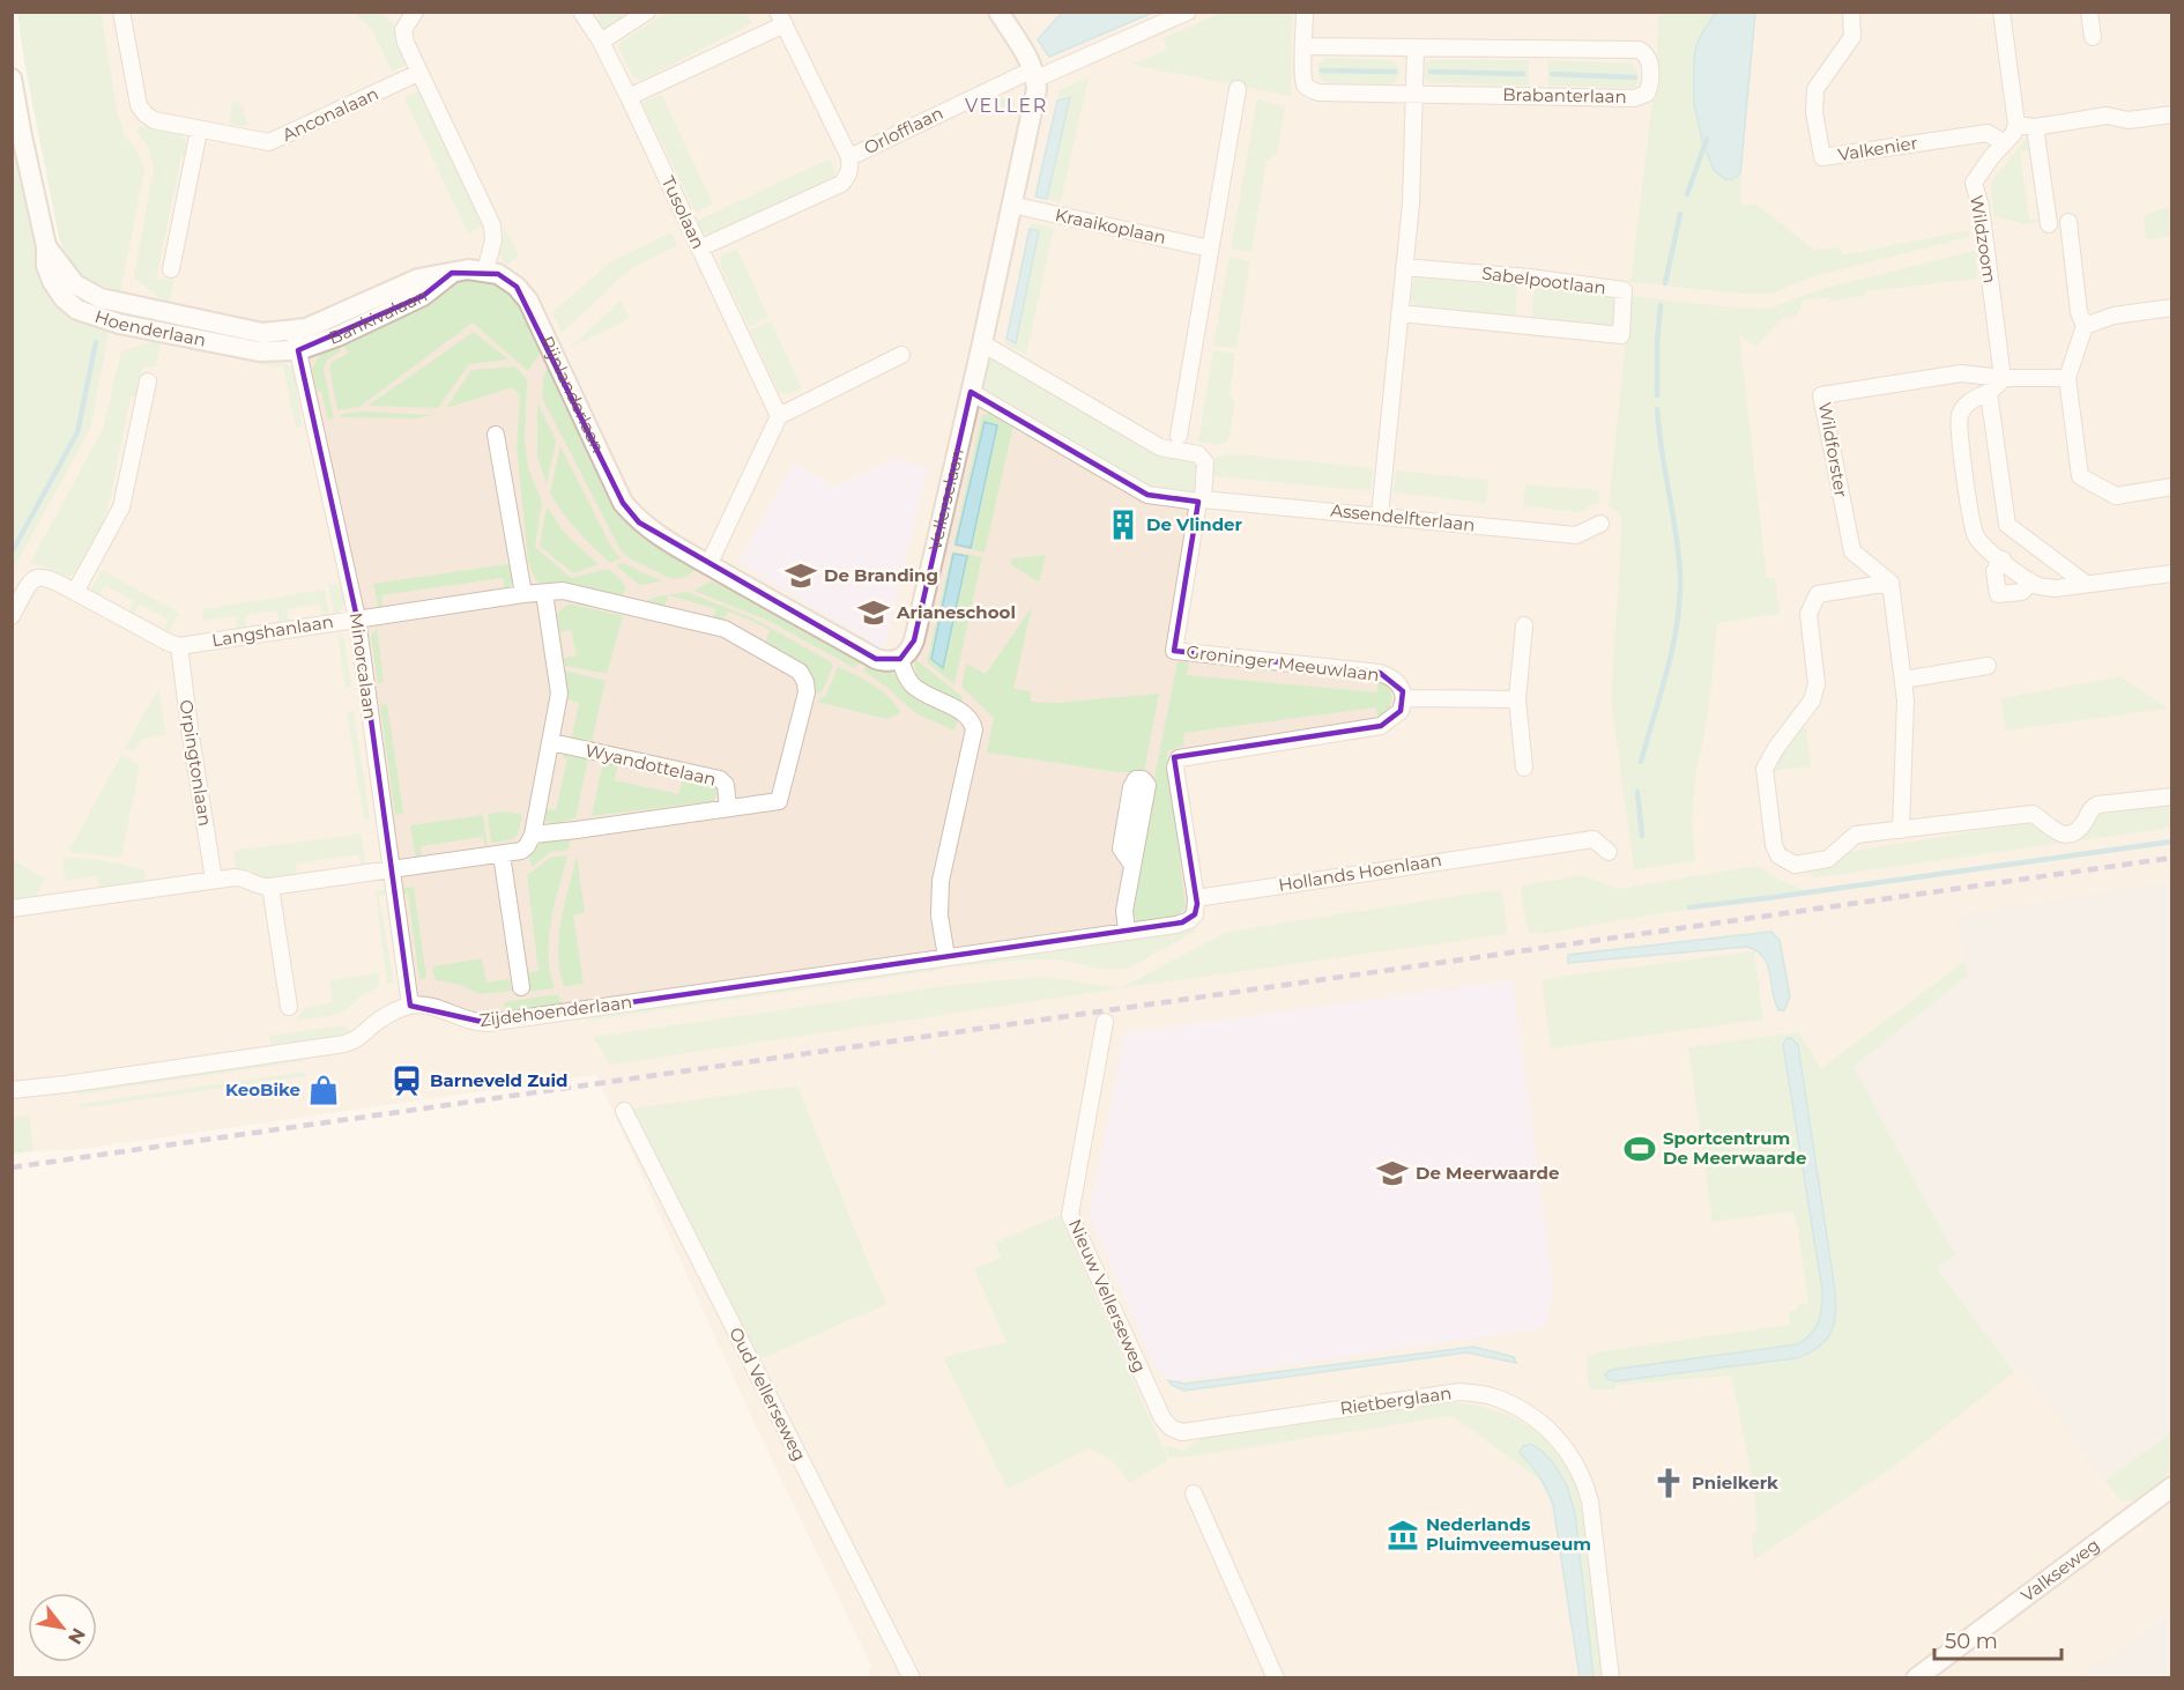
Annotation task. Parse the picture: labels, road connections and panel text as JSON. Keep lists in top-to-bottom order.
{
  "streets": {
    "street": [
      "Brabanterlaan",
      "Anconalaan",
      "Orlofflaan",
      "Valkenier",
      "Tusolaan",
      "Kraaikoplaan",
      "Wildzoom",
      "Sabelpootlaan",
      "Bankivalaan",
      "Hoenderlaan",
      "Rijnlanderlaan",
      "Wildforster",
      "Vellerselaan",
      "Assendelfterlaan",
      "Langshanlaan",
      "Groninger Meeuwlaan",
      "Minorcalaan",
      "Orpingtonlaan",
      "Wyandottelaan",
      "Hollands Hoenlaan",
      "Zijdehoenderlaan",
      "Nieuw Vellerseweg",
      "Oud Vellerseweg",
      "Rietberglaan",
      "Valkseweg"
    ]
  },
  "crossings": [
    ["Orlofflaan", "Tusolaan"],
    ["Orlofflaan", "Vellerselaan"],
    ["Valkenier", "Wildzoom"],
    ["Kraaikoplaan", "Vellerselaan"],
    ["Wildzoom", "Wildforster"],
    ["Bankivalaan", "Hoenderlaan"],
    ["Bankivalaan", "Rijnlanderlaan"],
    ["Bankivalaan", "Minorcalaan"],
    ["Hoenderlaan", "Minorcalaan"],
    ["Rijnlanderlaan", "Vellerselaan"],
    ["Vellerselaan", "Assendelfterlaan"],
    ["Assendelfterlaan", "Groninger Meeuwlaan"],
    ["Langshanlaan", "Minorcalaan"],
    ["Langshanlaan", "Orpingtonlaan"],
    ["Langshanlaan", "Wyandottelaan"],
    ["Minorcalaan", "Zijdehoenderlaan"],
    ["Nieuw Vellerseweg", "Rietberglaan"]
  ],
  "districts": ["VELLER"],
  "places": {
    "building": ["De Vlinder"],
    "school or university": ["De Branding", "Arianeschool", "De Meerwaarde"],
    "station": ["Barneveld Zuid"],
    "shop": ["KeoBike"],
    "sports": ["Sportcentrum De Meerwaarde"],
    "church": ["Pnielkerk"],
    "museum": ["Nederlands Pluimveemuseum"]
  },
  "scale_bar": "50 m",
  "north": "bottom right"
}
